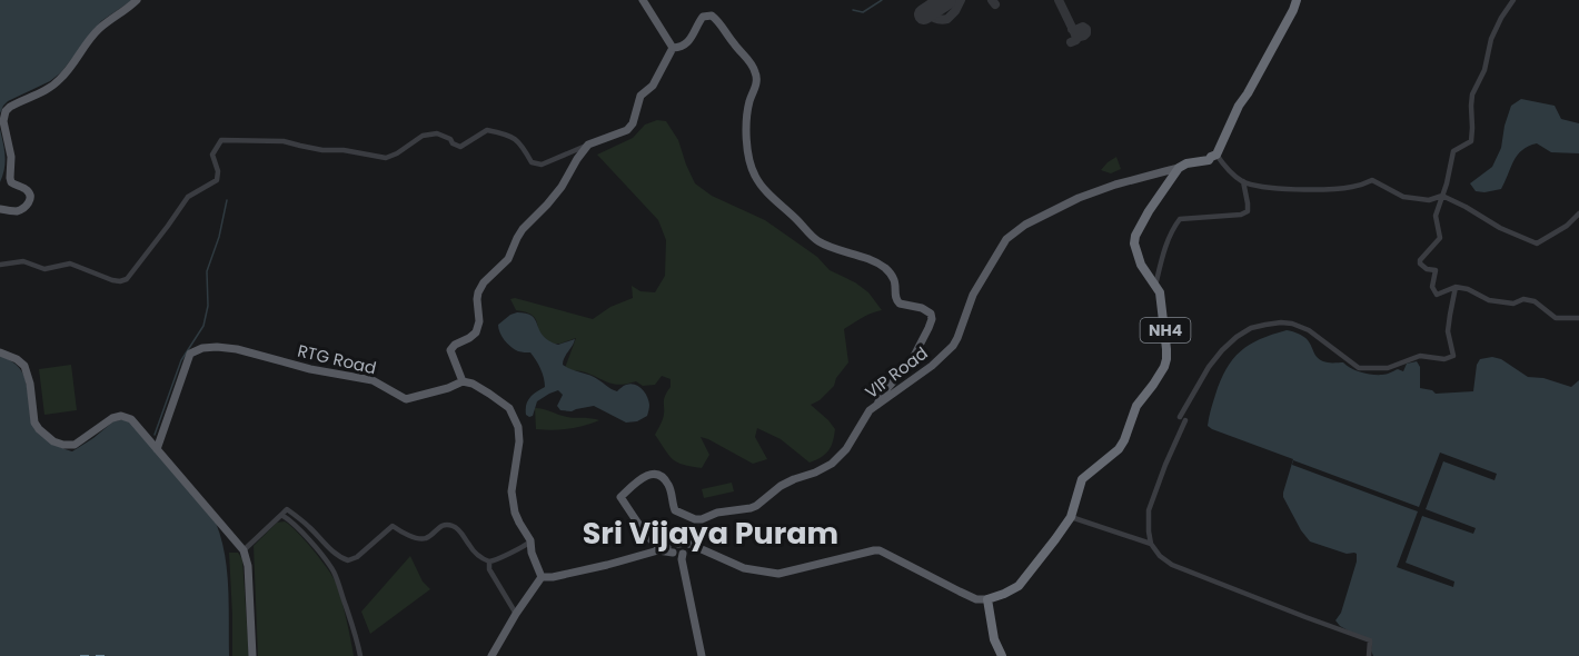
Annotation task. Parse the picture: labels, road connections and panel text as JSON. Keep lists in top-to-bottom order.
{
  "streets": {
    "highway": ["NH4", "VIP Road"],
    "main road": ["RTG Road"]
  },
  "crossings": [
    ["NH4", "VIP Road"]
  ],
  "districts": ["Sri Vijaya Puram"]
}
